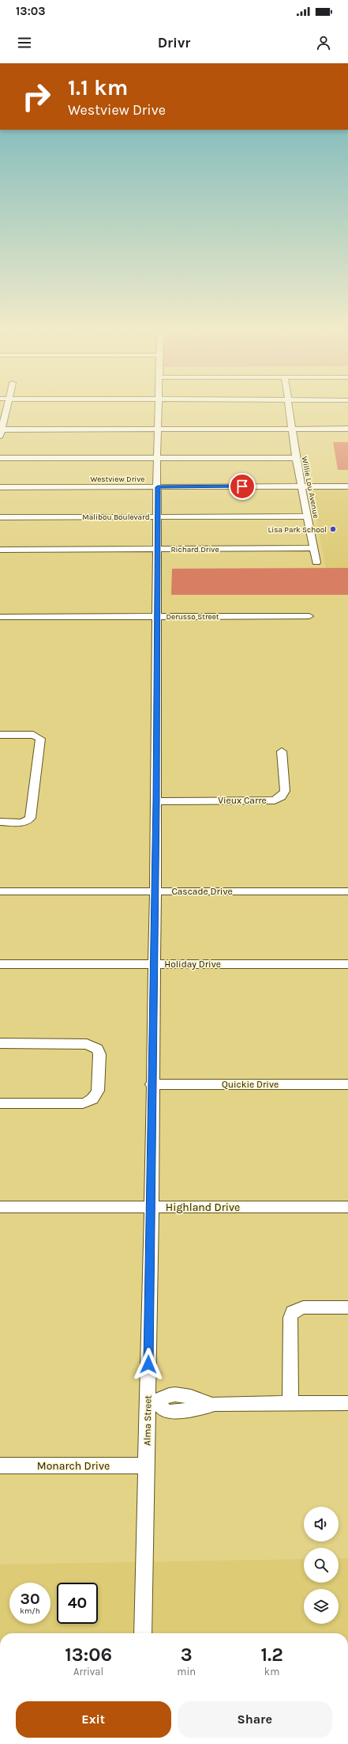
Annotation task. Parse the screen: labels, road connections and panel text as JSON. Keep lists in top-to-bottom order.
{
  "streets": {
    "street": [
      "Westview Drive",
      "Willie Lou Avenue",
      "Malibou Boulevard",
      "Richard Drive",
      "Derusso Street",
      "Vieux Carre",
      "Cascade Drive",
      "Holiday Drive",
      "Quickie Drive",
      "Highland Drive",
      "Alma Street",
      "Monarch Drive"
    ]
  },
  "crossings": [
    ["Westview Drive", "Willie Lou Avenue"],
    ["Westview Drive", "Alma Street"],
    ["Willie Lou Avenue", "Malibou Boulevard"],
    ["Willie Lou Avenue", "Richard Drive"],
    ["Malibou Boulevard", "Alma Street"],
    ["Richard Drive", "Alma Street"],
    ["Derusso Street", "Alma Street"],
    ["Vieux Carre", "Alma Street"],
    ["Cascade Drive", "Alma Street"],
    ["Holiday Drive", "Alma Street"],
    ["Quickie Drive", "Alma Street"],
    ["Highland Drive", "Alma Street"],
    ["Alma Street", "Monarch Drive"]
  ],
  "places": ["Lisa Park School"],
  "page": {
    "status": "13:03",
    "header": "Drivr",
    "turn": ["1.1 km", "Westview Drive"],
    "speed": "30 km/h",
    "limit": "40",
    "eta": [
      "13:06",
      "Arrival",
      "3",
      "min",
      "1.2",
      "km"
    ],
    "buttons": ["Exit", "Share"]
  }
}
